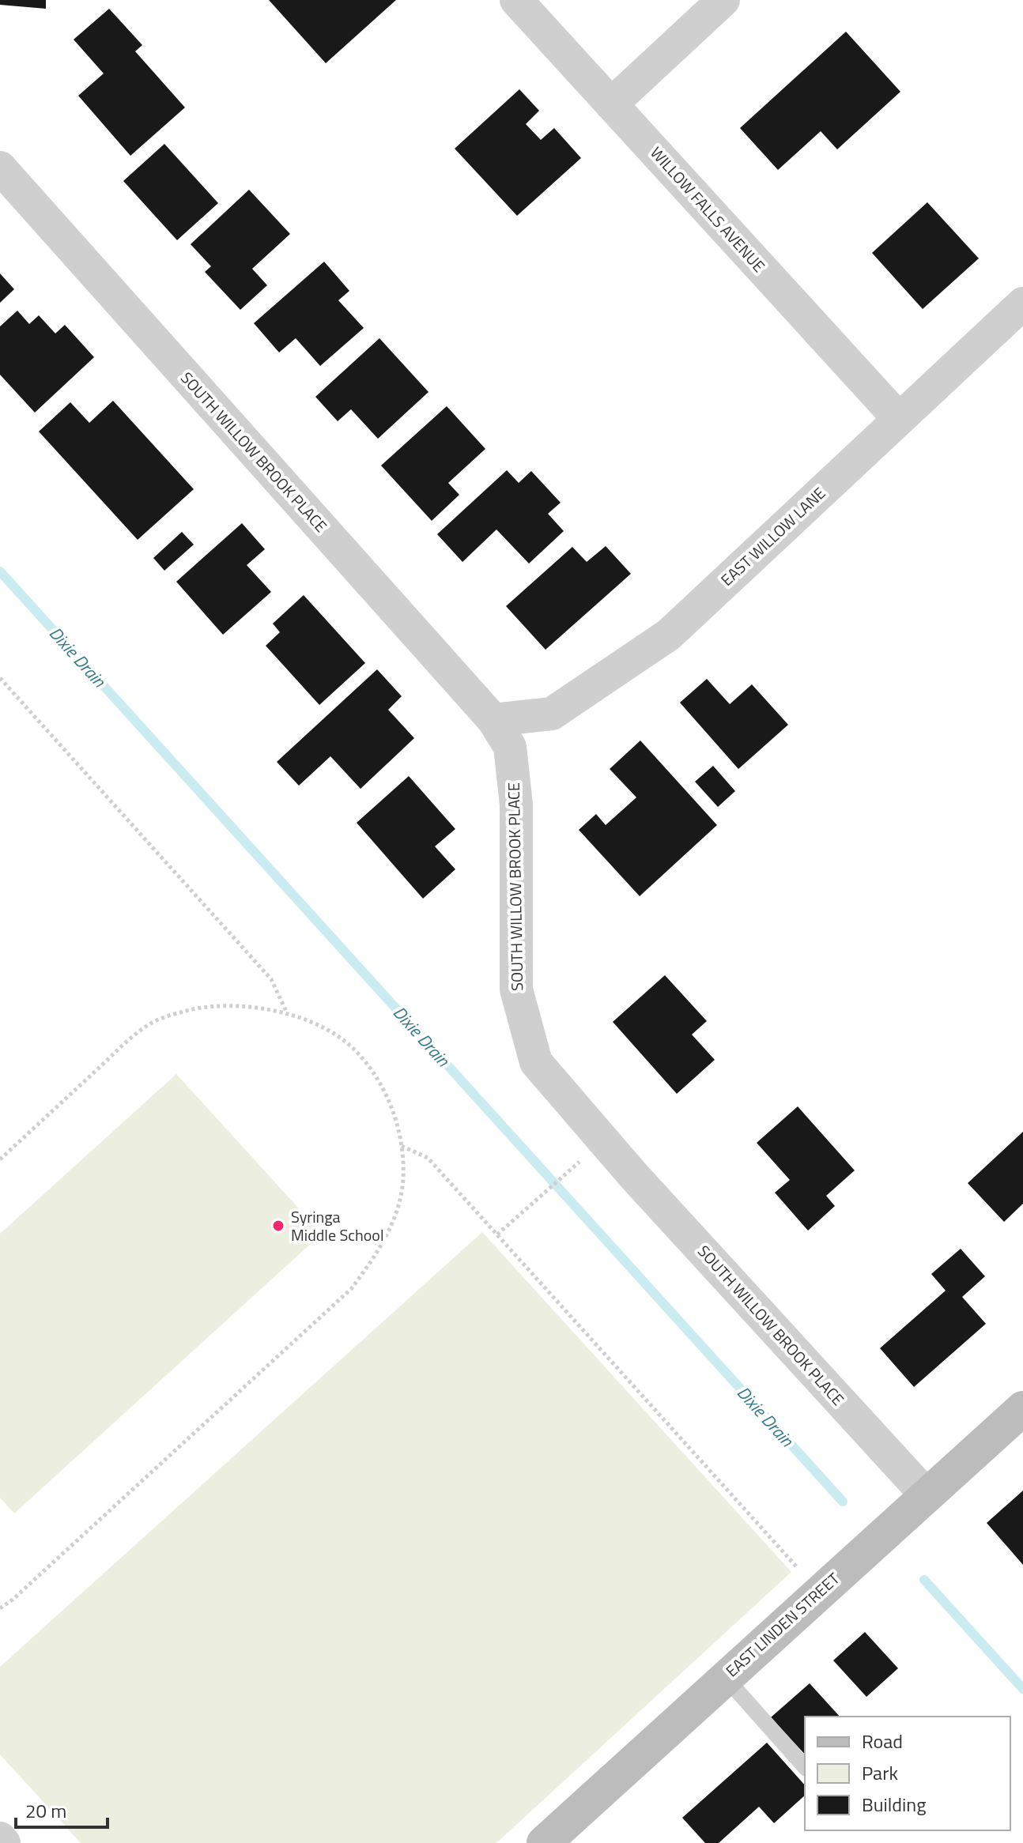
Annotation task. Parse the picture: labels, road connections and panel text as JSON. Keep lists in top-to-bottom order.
{
  "streets": {
    "main road": ["EAST LINDEN STREET"],
    "street": ["WILLOW FALLS AVENUE", "SOUTH WILLOW BROOK PLACE", "EAST WILLOW LANE"]
  },
  "crossings": [
    ["WILLOW FALLS AVENUE", "EAST WILLOW LANE"],
    ["SOUTH WILLOW BROOK PLACE", "EAST WILLOW LANE"],
    ["SOUTH WILLOW BROOK PLACE", "EAST LINDEN STREET"]
  ],
  "water": ["Dixie Drain"],
  "places": ["Syringa Middle School"],
  "legend": ["Road", "Park", "Building"],
  "scale_bar": "20 m"
}
